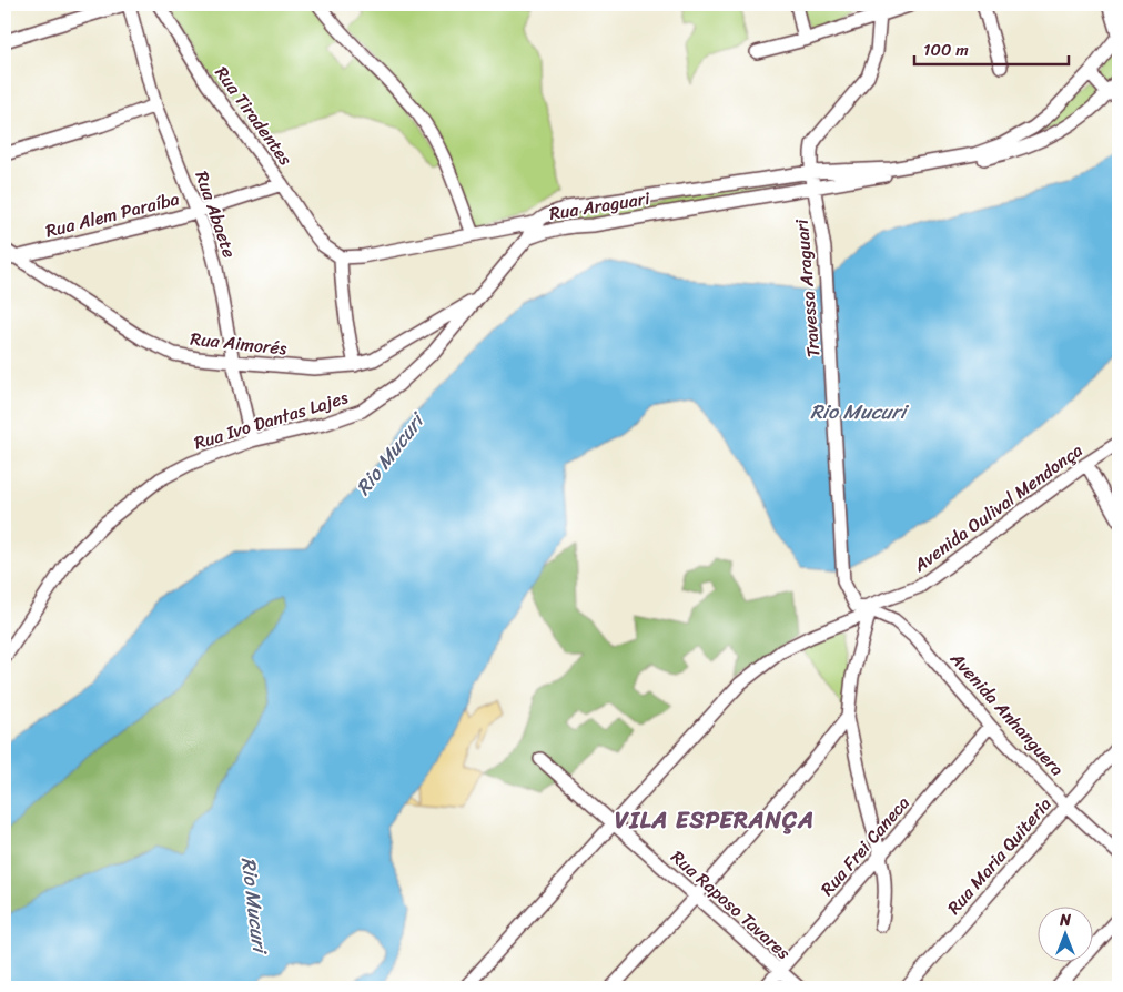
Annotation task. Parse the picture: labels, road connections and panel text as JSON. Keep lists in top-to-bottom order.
{
  "streets": {
    "street": [
      "Rua Tiradentes",
      "Rua Araguari",
      "Rua Alem Paraíba",
      "Rua Abaete",
      "Travessa Araguari",
      "Rua Aimorés",
      "Rua Ivo Dantas Lajes",
      "Avenida Oulival Mendonça",
      "Avenida Anhanguera",
      "Rua Frei Caneca",
      "Rua Maria Quiteria",
      "Rua Raposo Tavares"
    ]
  },
  "crossings": [
    ["Rua Tiradentes", "Rua Alem Paraíba"],
    ["Rua Araguari", "Travessa Araguari"],
    ["Rua Araguari", "Rua Ivo Dantas Lajes"],
    ["Rua Alem Paraíba", "Rua Abaete"],
    ["Rua Alem Paraíba", "Rua Aimorés"],
    ["Rua Abaete", "Rua Aimorés"],
    ["Rua Abaete", "Rua Ivo Dantas Lajes"],
    ["Travessa Araguari", "Avenida Oulival Mendonça"],
    ["Travessa Araguari", "Avenida Anhanguera"],
    ["Rua Aimorés", "Rua Ivo Dantas Lajes"],
    ["Avenida Oulival Mendonça", "Avenida Anhanguera"],
    ["Avenida Oulival Mendonça", "Rua Raposo Tavares"],
    ["Avenida Anhanguera", "Rua Frei Caneca"],
    ["Avenida Anhanguera", "Rua Maria Quiteria"],
    ["Rua Frei Caneca", "Rua Raposo Tavares"]
  ],
  "districts": ["VILA ESPERANÇA"],
  "water": ["Rio Mucuri"],
  "scale_bar": "100 m",
  "north": "top"
}
